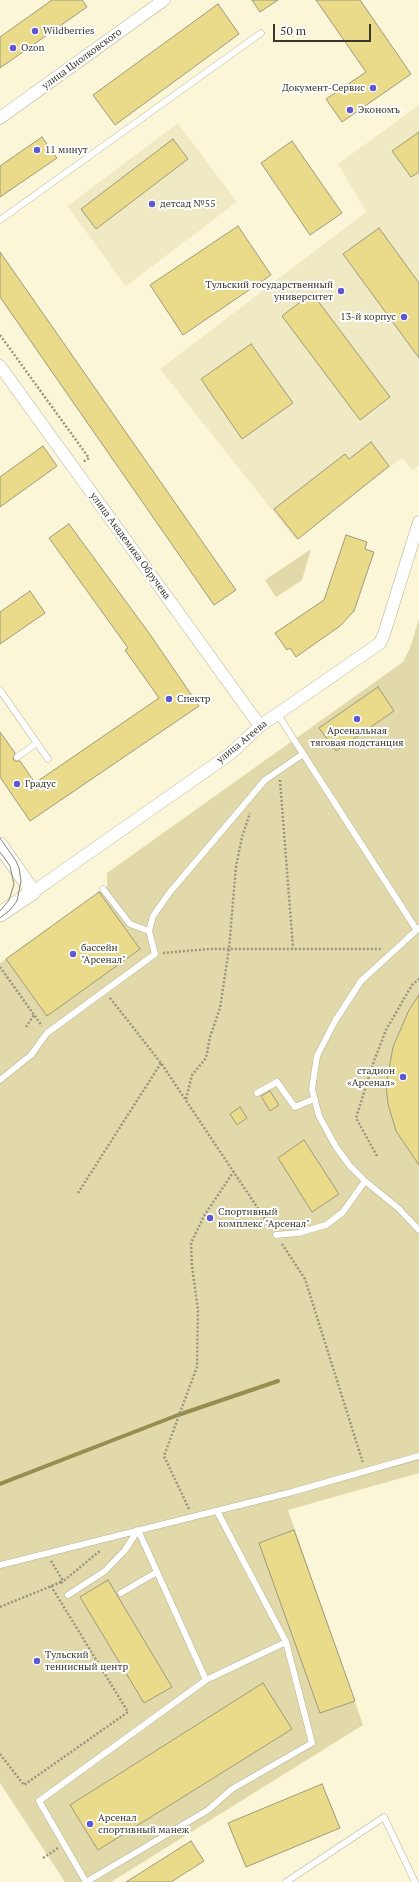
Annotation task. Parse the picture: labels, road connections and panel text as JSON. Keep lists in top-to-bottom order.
{
  "streets": {
    "street": ["улица Циолковского", "улица Академика Обручева", "улица Агеева"]
  },
  "crossings": [
    ["улица Академика Обручева", "улица Агеева"]
  ],
  "places": [
    "Wildberries",
    "Ozon",
    "Документ-Сервис",
    "Экономъ",
    "11 минут",
    "детсад №55",
    "Тульский государственный университет",
    "13-й корпус",
    "Спектр",
    "Арсенальная тяговая подстанция",
    "Градус",
    "бассейн \"Арсенал\"",
    "стадион «Арсенал»",
    "Спортивный комплекс \"Арсенал\"",
    "Тульский теннисный центр",
    "Арсенал спортивный манеж"
  ],
  "scale_bar": "50 m"
}
